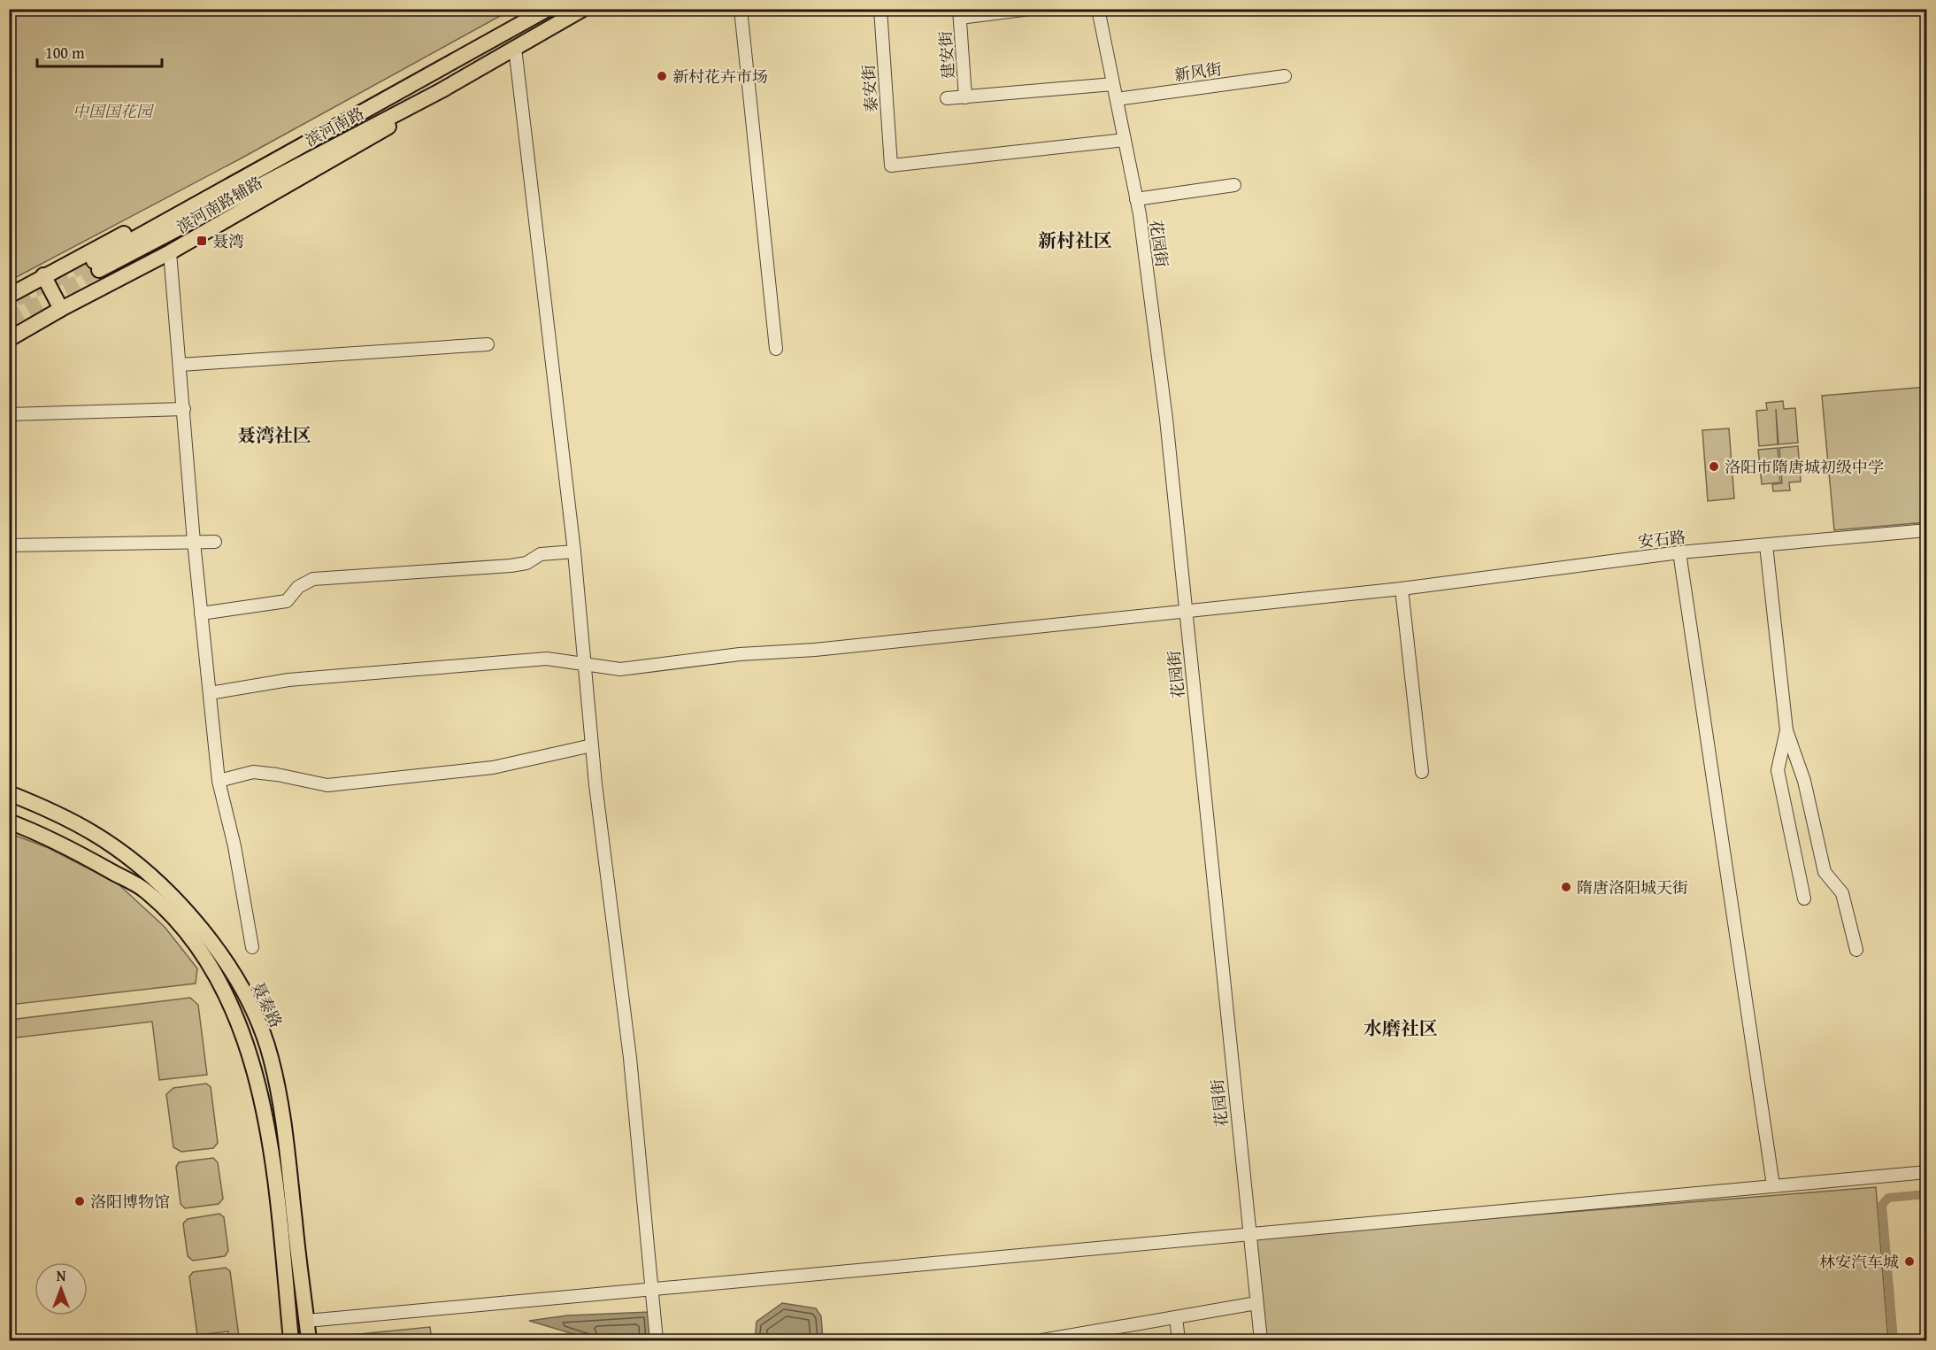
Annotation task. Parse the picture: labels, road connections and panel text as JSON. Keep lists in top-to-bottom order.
{
  "streets": {
    "main road": ["滨河南路", "滨河南路辅路", "聂泰路"],
    "street": [
      "建安街",
      "新风街",
      "泰安街",
      "花园街",
      "安石路"
    ]
  },
  "crossings": [
    ["新风街", "花园街"],
    ["泰安街", "花园街"],
    ["滨河南路", "滨河南路辅路"],
    ["花园街", "安石路"]
  ],
  "districts": ["新村社区", "聂湾社区", "水磨社区"],
  "parks": ["中国国花园"],
  "places": {
    "other": [
      "新村花卉市场",
      "洛阳市隋唐城初级中学",
      "隋唐洛阳城天街",
      "洛阳博物馆",
      "林安汽车城"
    ],
    "transit": ["聂湾"]
  },
  "scale_bar": "100 m",
  "north": "top"
}
